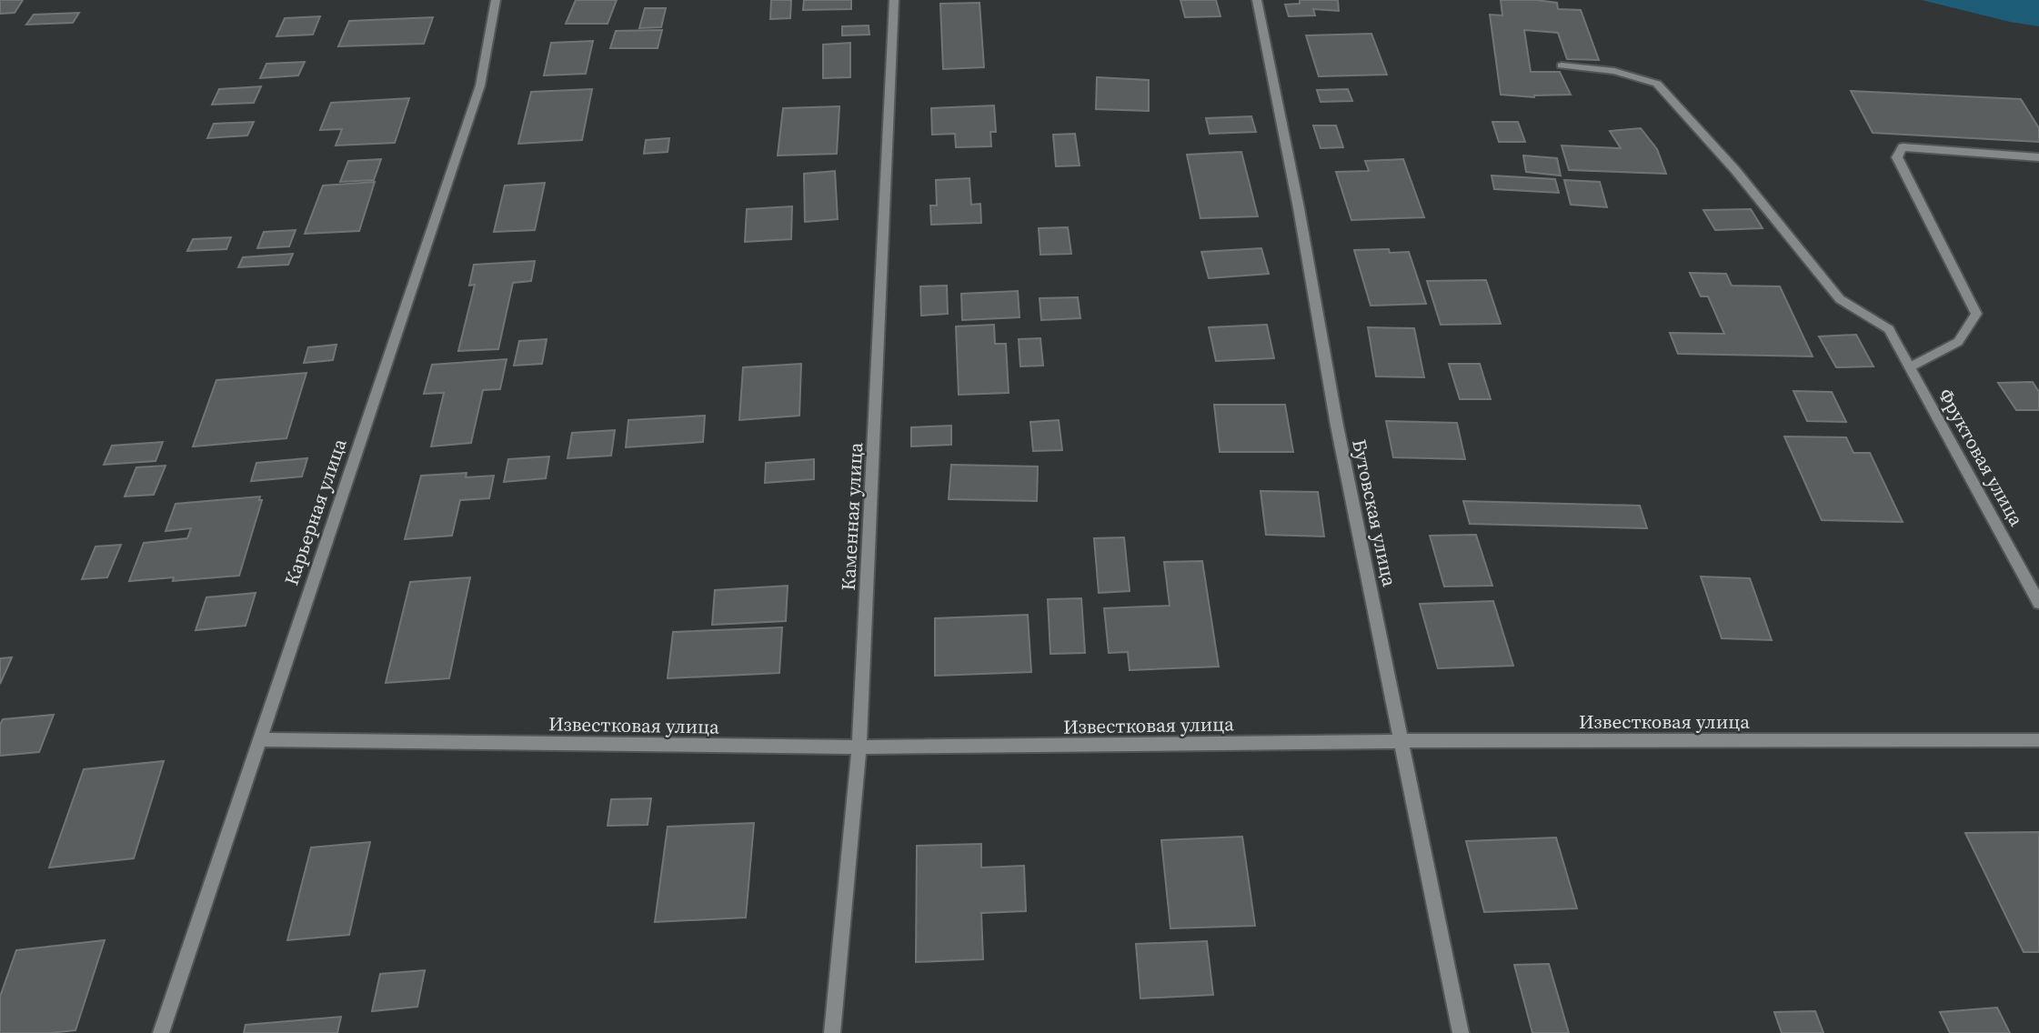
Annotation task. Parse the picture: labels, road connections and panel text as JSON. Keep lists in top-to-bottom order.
{
  "streets": {
    "street": [
      "Фруктовая улица",
      "Карьерная улица",
      "Бутовская улица",
      "Каменная улица",
      "Известковая улица"
    ]
  },
  "crossings": [
    ["Карьерная улица", "Известковая улица"],
    ["Бутовская улица", "Известковая улица"],
    ["Каменная улица", "Известковая улица"]
  ]
}
